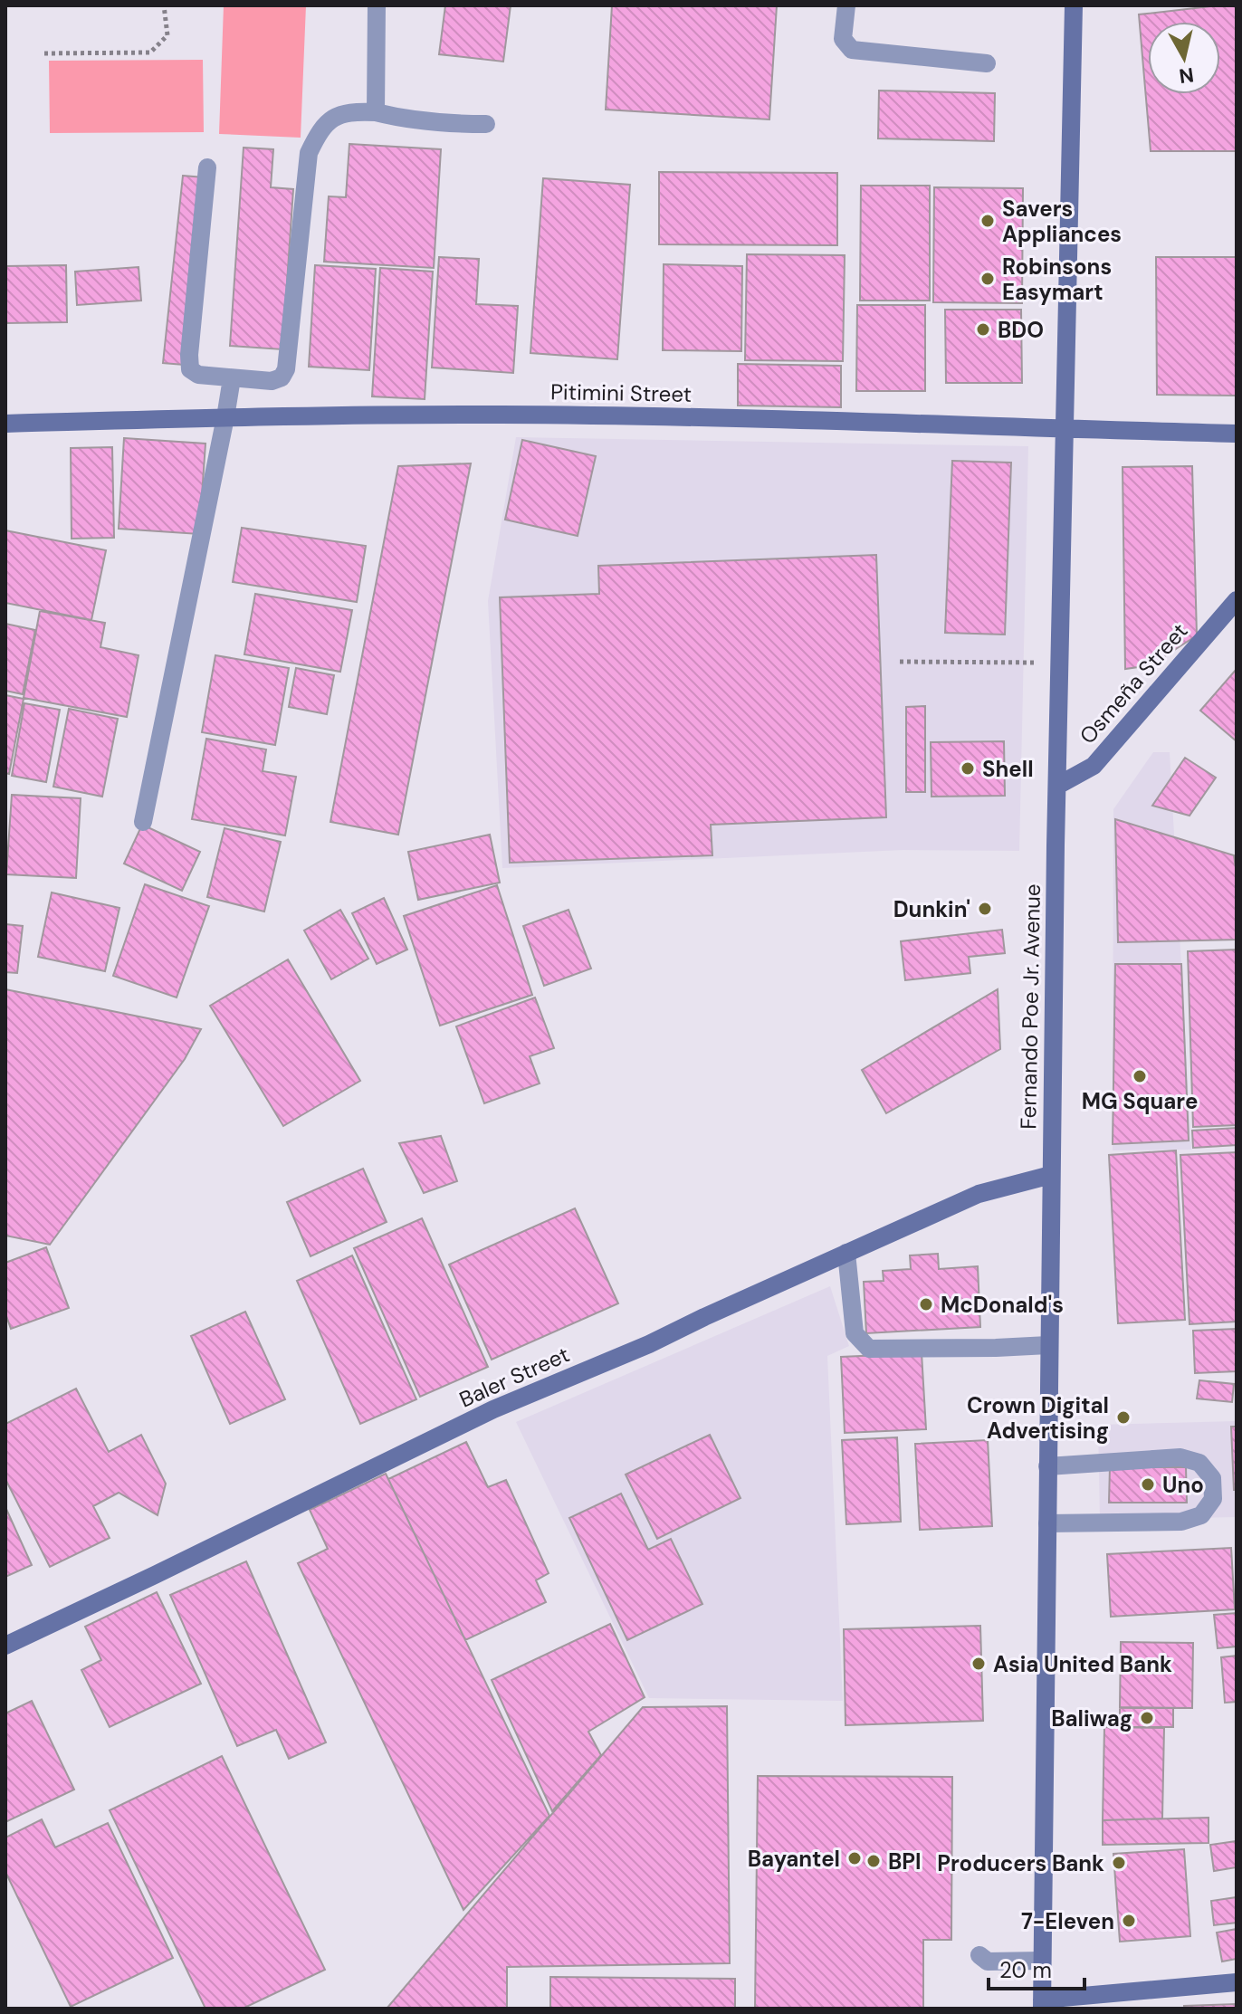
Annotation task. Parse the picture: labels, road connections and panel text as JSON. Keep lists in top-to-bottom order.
{
  "streets": {
    "street": [
      "Pitimini Street",
      "Osmeña Street",
      "Fernando Poe Jr. Avenue",
      "Baler Street"
    ]
  },
  "crossings": [
    ["Pitimini Street", "Fernando Poe Jr. Avenue"],
    ["Osmeña Street", "Fernando Poe Jr. Avenue"],
    ["Fernando Poe Jr. Avenue", "Baler Street"]
  ],
  "places": [
    "Savers Appliances",
    "Robinsons Easymart",
    "BDO",
    "Shell",
    "Dunkin'",
    "MG Square",
    "McDonald's",
    "Crown Digital Advertising",
    "Uno",
    "Asia United Bank",
    "Baliwag",
    "Bayantel",
    "BPI",
    "Producers Bank",
    "7-Eleven"
  ],
  "scale_bar": "20 m",
  "north": "bottom"
}
